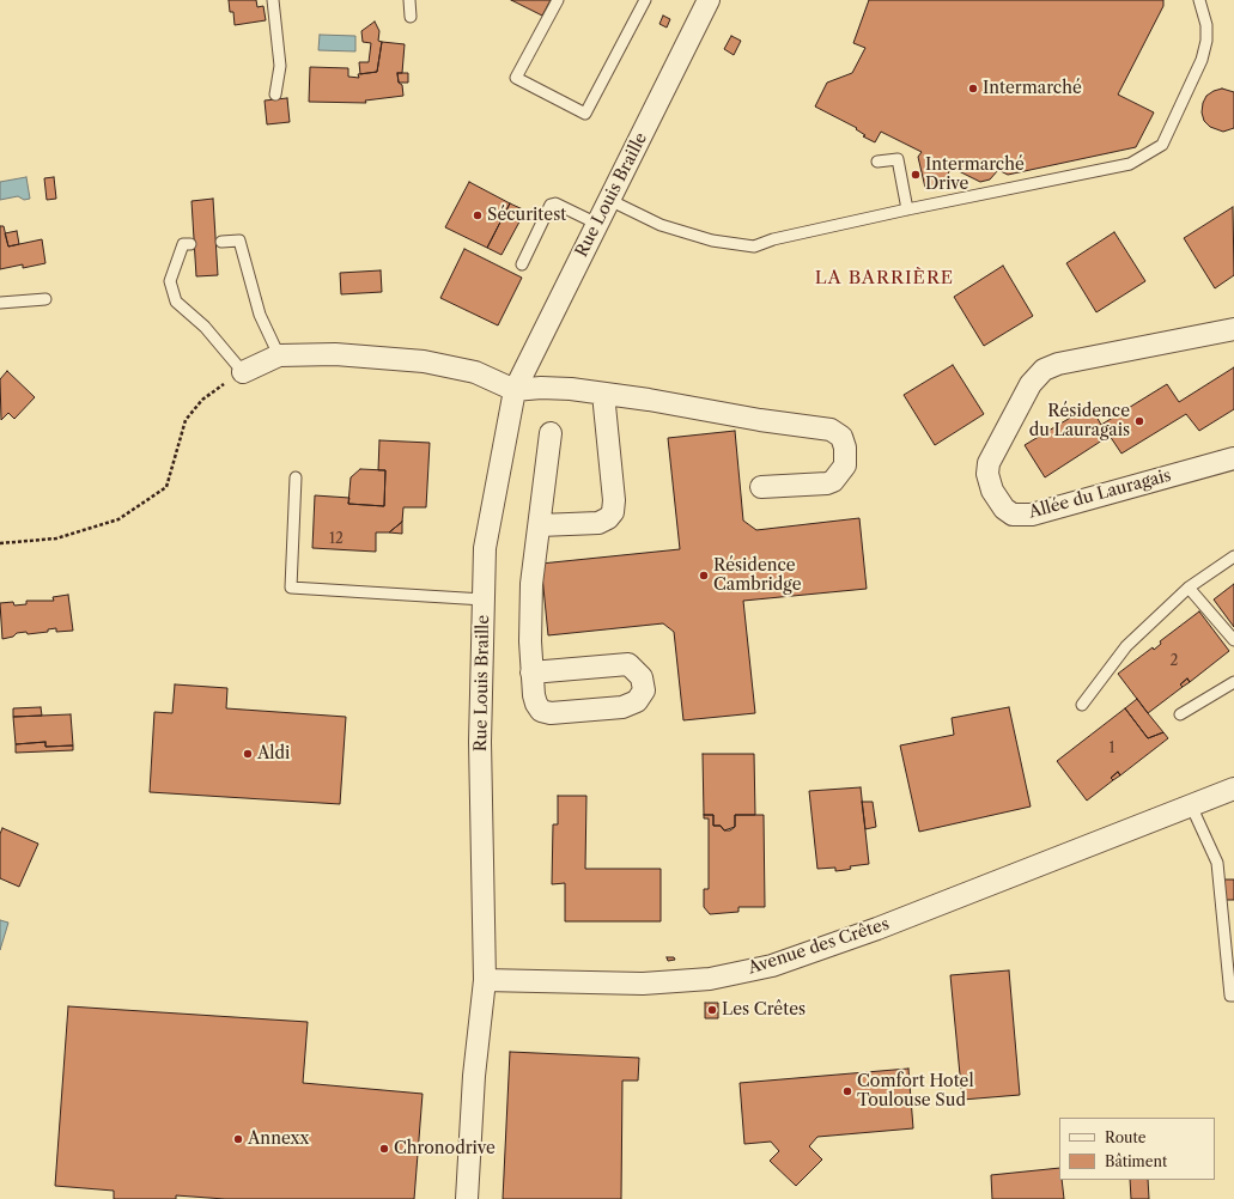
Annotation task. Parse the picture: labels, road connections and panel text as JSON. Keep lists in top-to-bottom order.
{
  "streets": {
    "street": ["Rue Louis Braille", "Allée du Lauragais", "Avenue des Crêtes"]
  },
  "crossings": [
    ["Rue Louis Braille", "Avenue des Crêtes"]
  ],
  "districts": ["LA BARRIÈRE"],
  "places": [
    "Intermarché",
    "Intermarché Drive",
    "Sécuritest",
    "Résidence du Lauragais",
    "Résidence Cambridge",
    "Aldi",
    "Les Crêtes",
    "Comfort Hotel Toulouse Sud",
    "Annexx",
    "Chronodrive"
  ],
  "house_numbers": ["12", "2", "1"],
  "legend": ["Route", "Bâtiment"]
}
